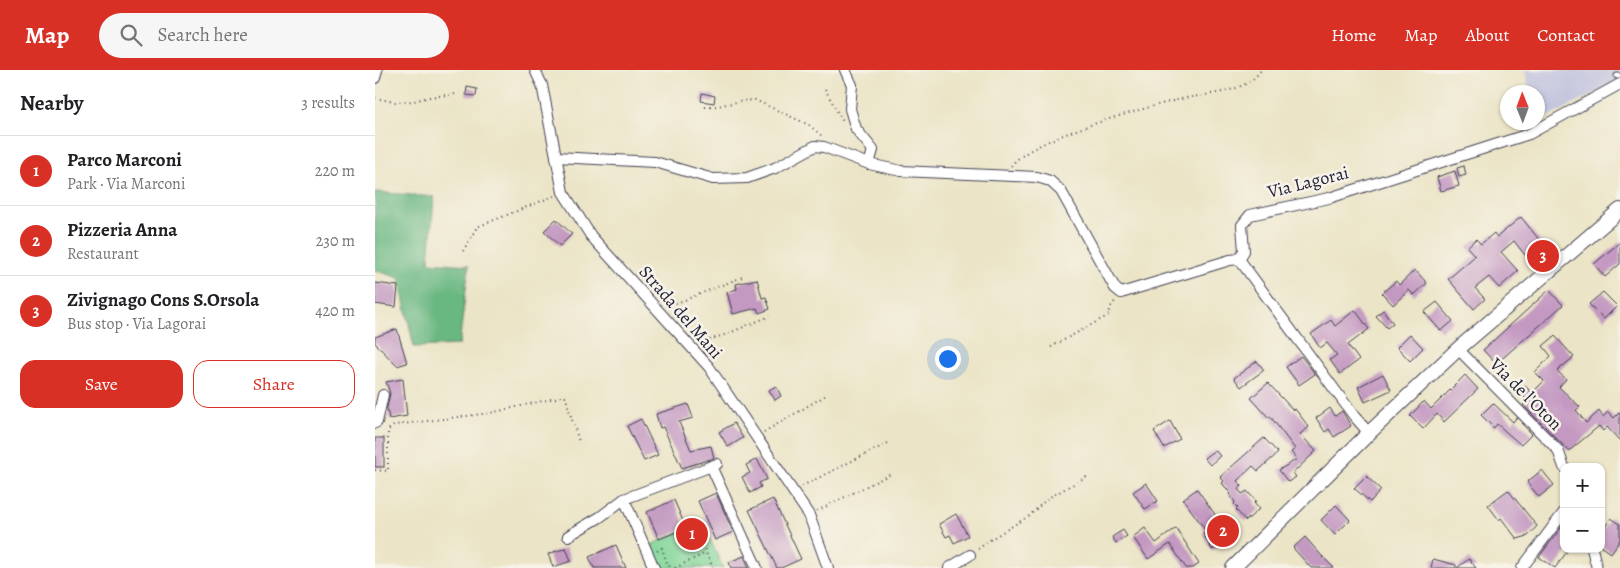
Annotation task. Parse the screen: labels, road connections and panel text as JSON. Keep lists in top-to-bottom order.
{
  "streets": {
    "street": ["Via Lagorai", "Strada del Mani", "Via de l'Oton"]
  },
  "north": "top",
  "page": {
    "header": "Map",
    "search": "Search here",
    "nav": [
      "Home",
      "Map",
      "About",
      "Contact"
    ],
    "heading": ["Nearby", "3 results"],
    "list": [
      {
        "mark": "1",
        "name": "Parco Marconi",
        "note": "Park · Via Marconi",
        "value": "220 m"
      },
      {
        "mark": "2",
        "name": "Pizzeria Anna",
        "note": "Restaurant",
        "value": "230 m"
      },
      {
        "mark": "3",
        "name": "Zivignago Cons S.Orsola",
        "note": "Bus stop · Via Lagorai",
        "value": "420 m"
      }
    ],
    "pins": ["3", "2", "1"],
    "buttons": ["Save", "Share"],
    "map_buttons": ["+", "−"]
  }
}
